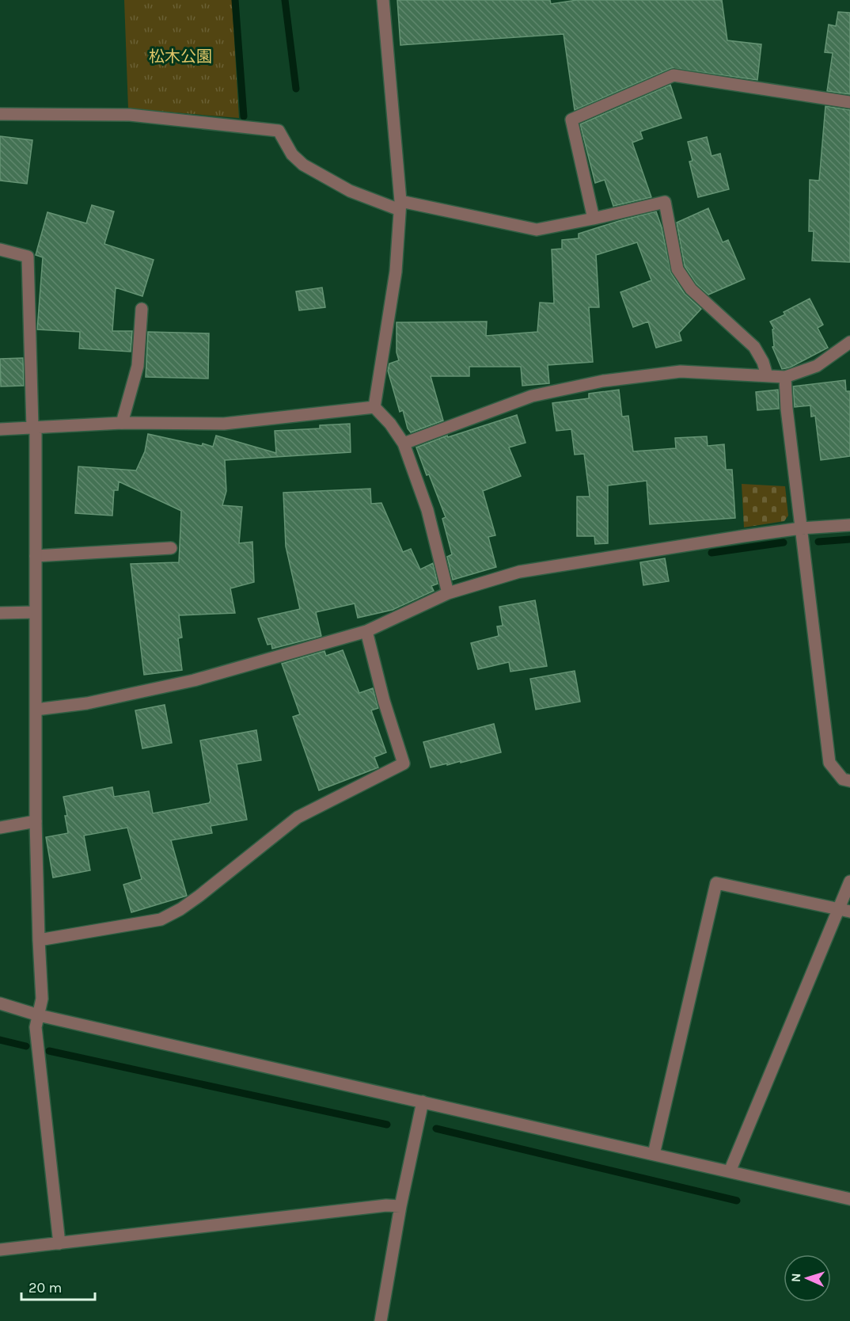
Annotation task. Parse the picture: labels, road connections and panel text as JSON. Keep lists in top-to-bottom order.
{
  "parks": ["松木公園"],
  "scale_bar": "20 m",
  "north": "left"
}
